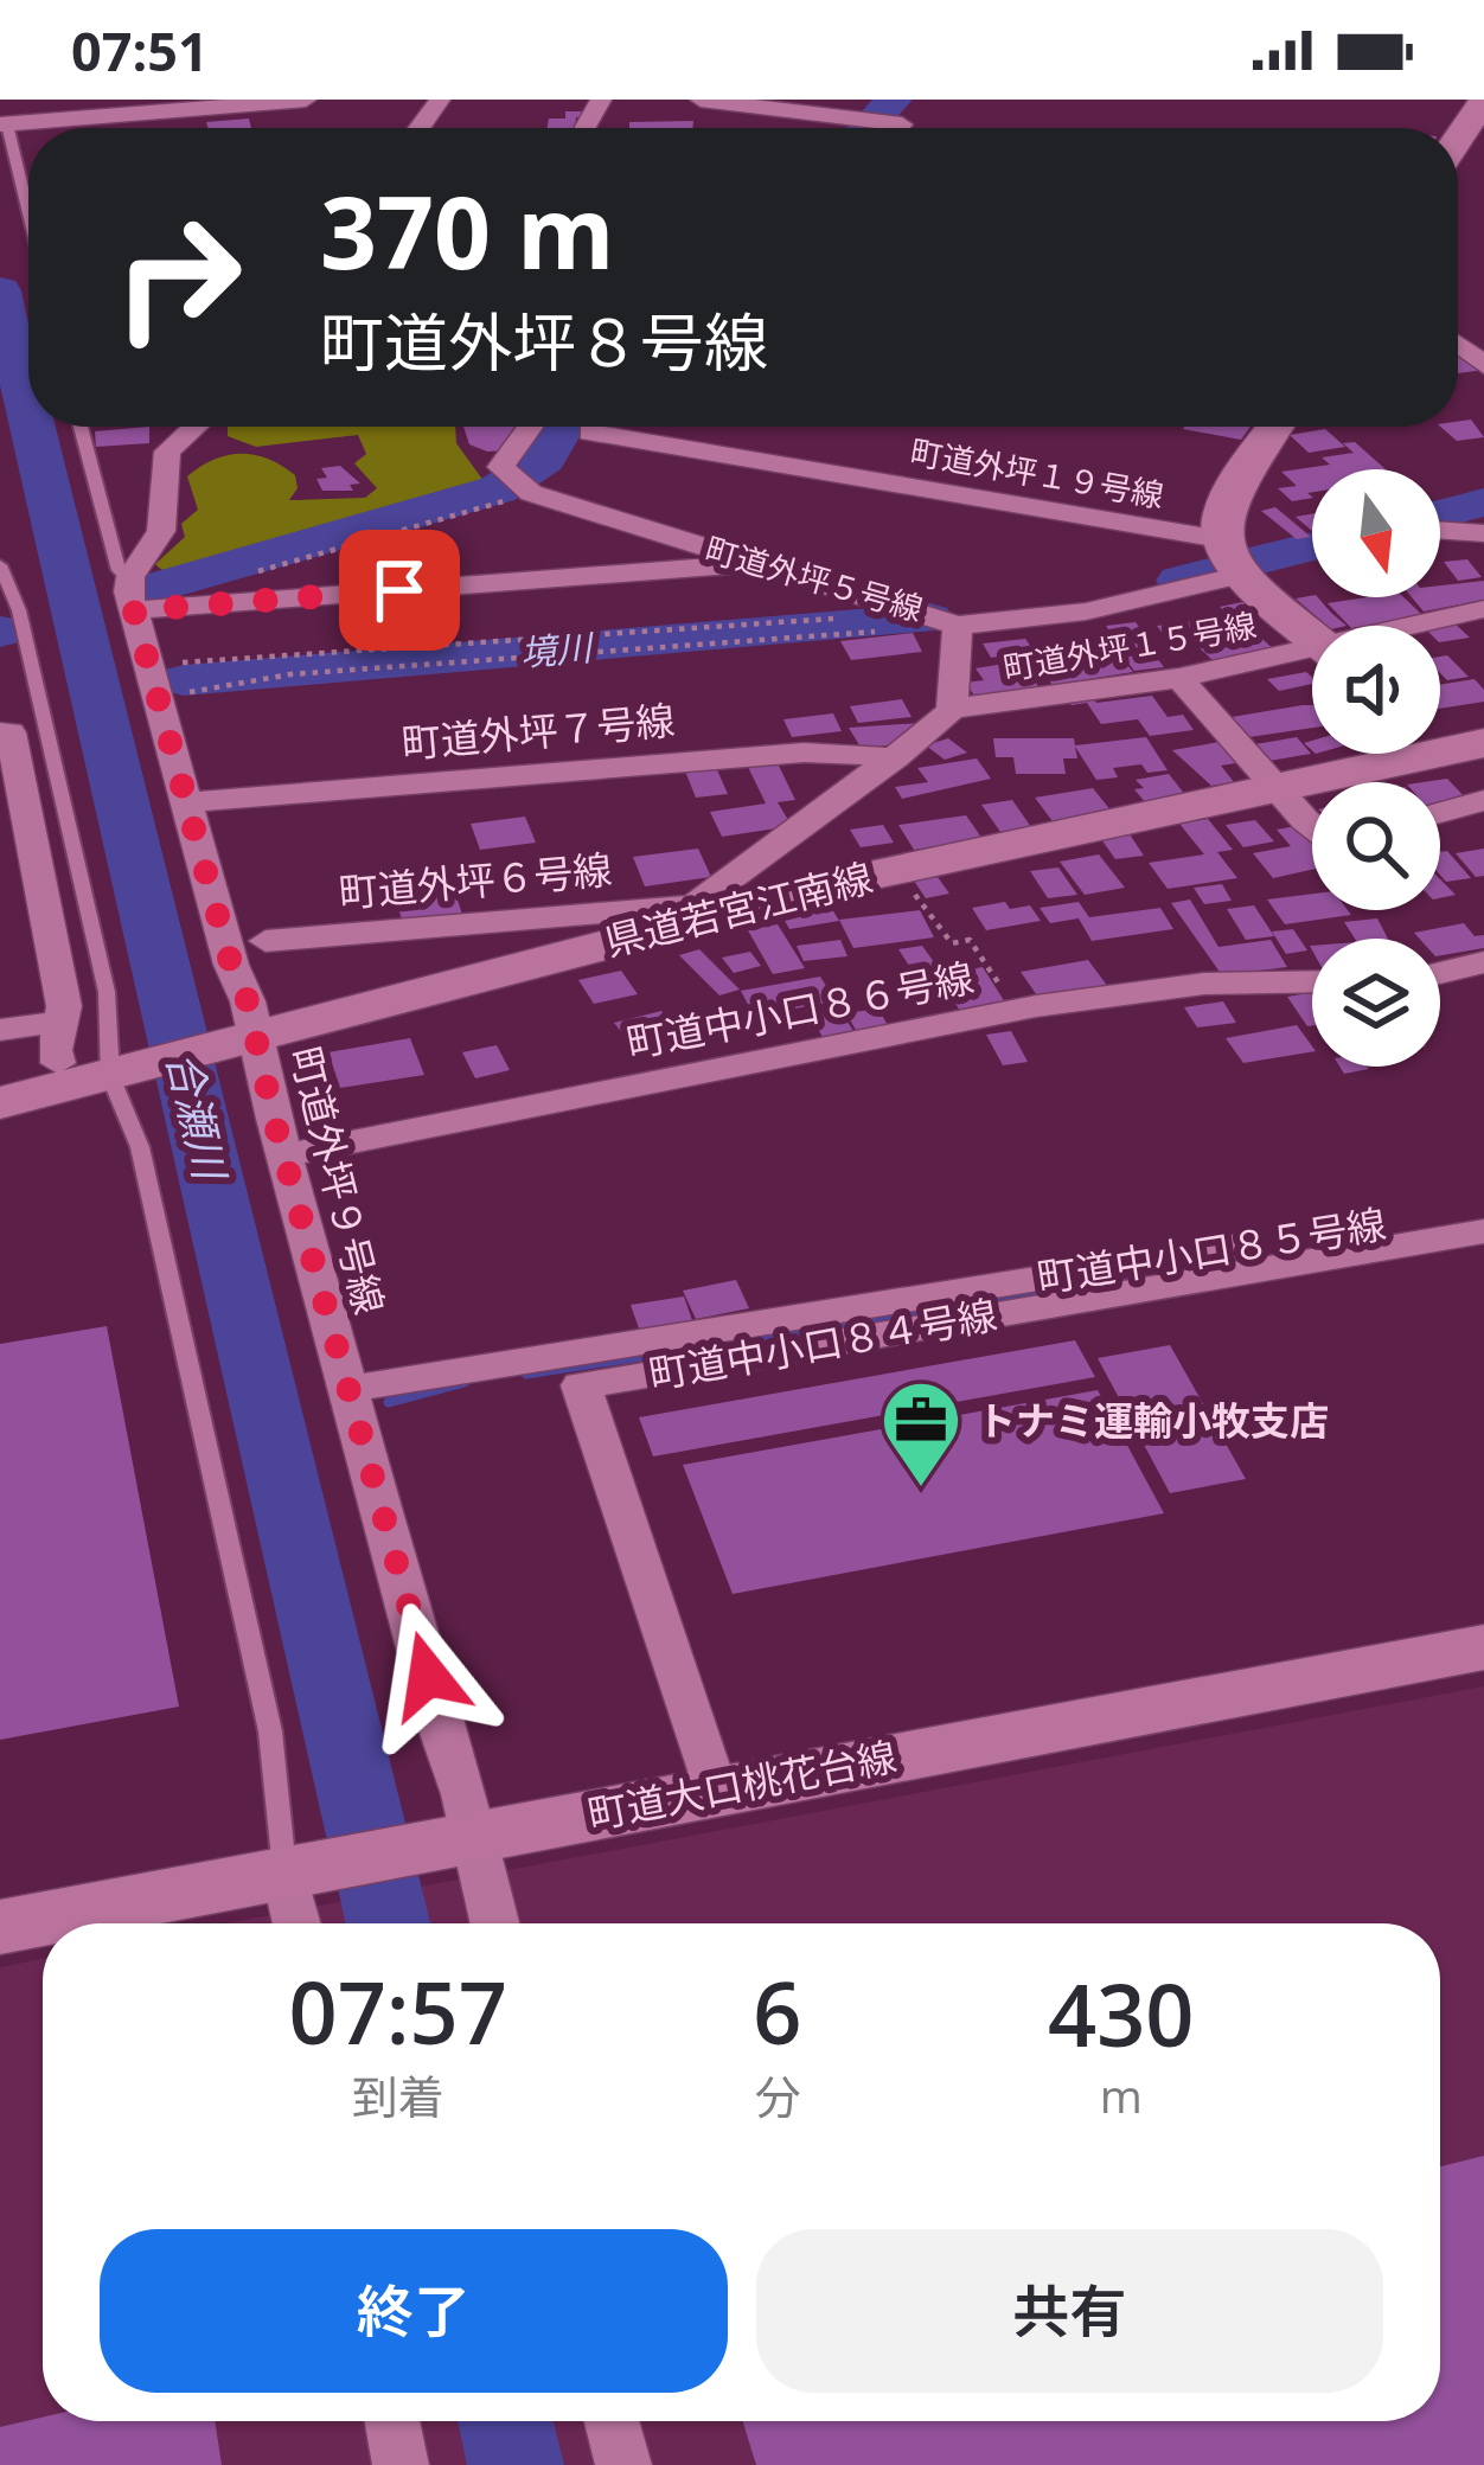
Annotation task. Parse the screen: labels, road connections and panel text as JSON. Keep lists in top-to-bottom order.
{
  "streets": {
    "main road": ["県道若宮江南線", "町道大口桃花台線"],
    "street": [
      "町道外坪１９号線",
      "町道外坪５号線",
      "町道外坪１５号線",
      "町道外坪７号線",
      "町道外坪６号線",
      "町道中小口８６号線",
      "町道外坪９号線",
      "町道中小口８５号線",
      "町道中小口８４号線"
    ]
  },
  "crossings": [
    ["町道外坪５号線", "町道外坪１５号線"],
    ["町道外坪７号線", "町道外坪９号線"],
    ["町道外坪６号線", "県道若宮江南線"],
    ["県道若宮江南線", "町道外坪９号線"],
    ["町道中小口８６号線", "町道外坪９号線"],
    ["町道外坪９号線", "町道中小口８５号線"],
    ["町道外坪９号線", "町道大口桃花台線"],
    ["町道中小口８４号線", "町道大口桃花台線"]
  ],
  "water": ["境川", "合瀬川"],
  "places": {
    "office": ["トナミ運輸小牧支店"]
  },
  "north": "bottom",
  "page": {
    "status": "07:51",
    "turn": ["370 m", "町道外坪８号線"],
    "eta": [
      "07:57",
      "到着",
      "6",
      "分",
      "430",
      "m"
    ],
    "buttons": ["終了", "共有"]
  }
}
